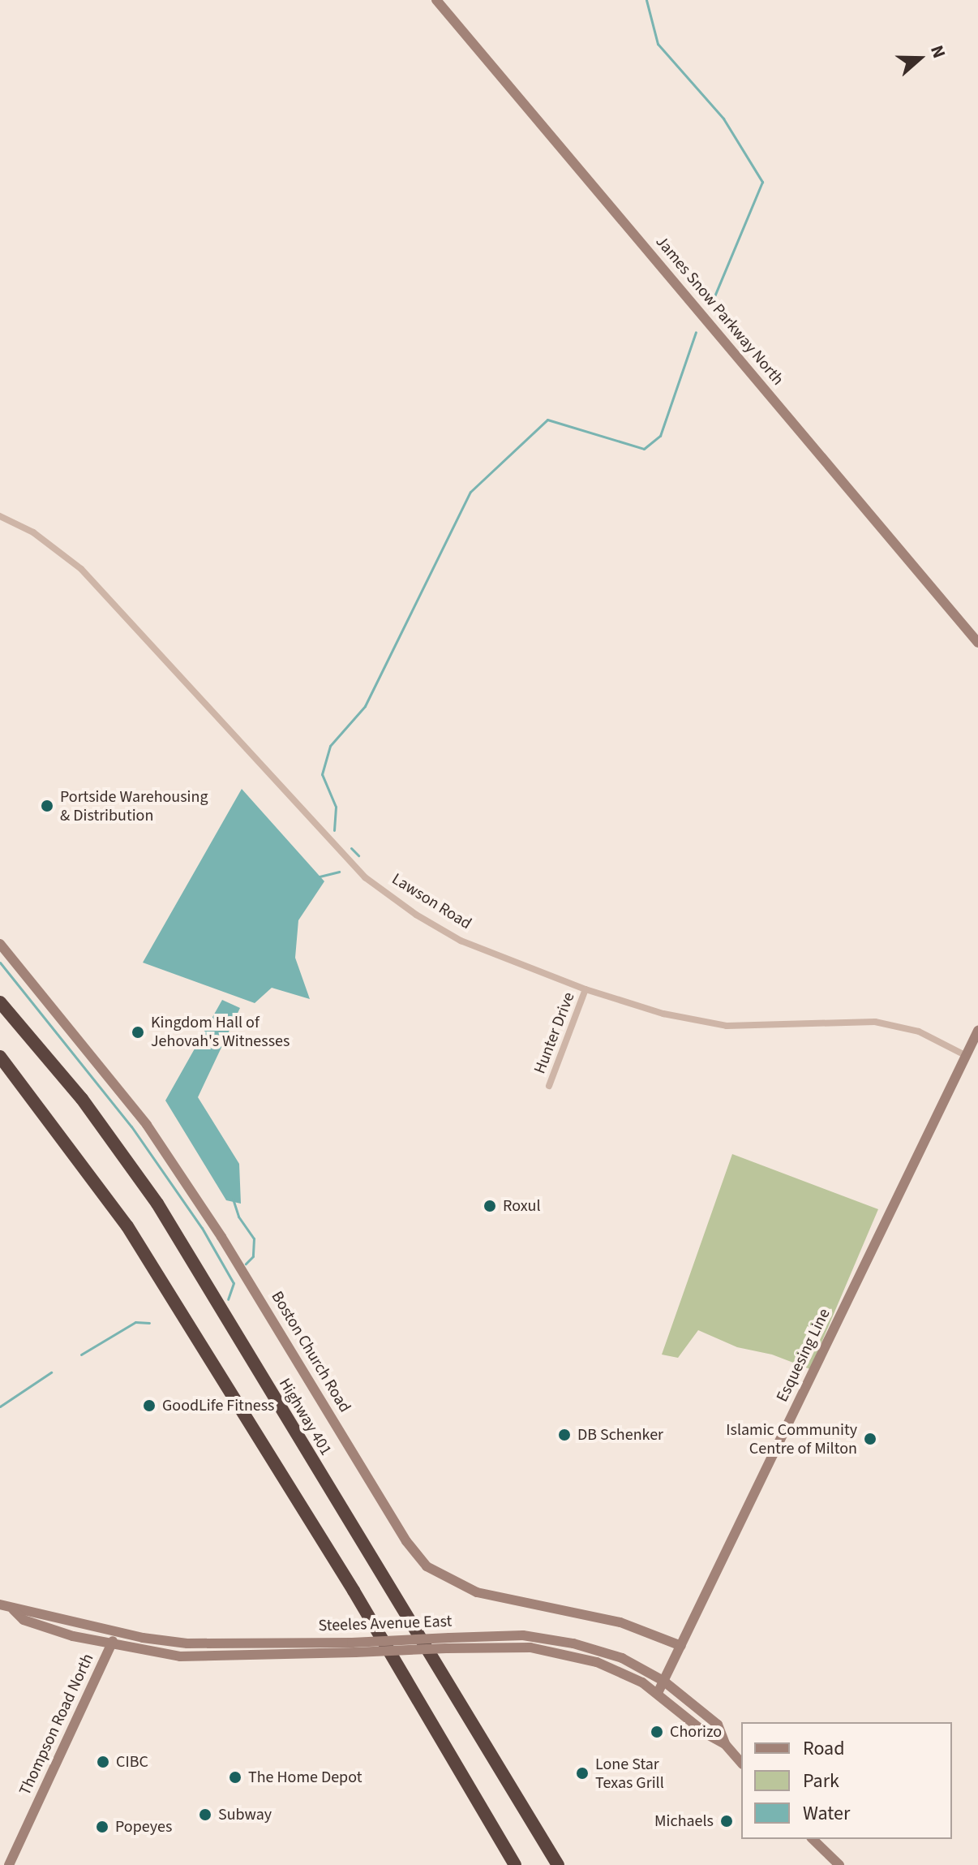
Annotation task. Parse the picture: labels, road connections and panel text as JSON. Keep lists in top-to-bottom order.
{
  "streets": {
    "highway": ["Highway 401"],
    "main road": [
      "James Snow Parkway North",
      "Lawson Road",
      "Boston Church Road",
      "Esquesing Line",
      "Steeles Avenue East",
      "Thompson Road North"
    ],
    "street": ["Hunter Drive"]
  },
  "crossings": [
    ["Lawson Road", "Hunter Drive"],
    ["Lawson Road", "Esquesing Line"],
    ["Boston Church Road", "Esquesing Line"],
    ["Esquesing Line", "Steeles Avenue East"],
    ["Steeles Avenue East", "Thompson Road North"]
  ],
  "places": [
    "Portside Warehousing & Distribution",
    "Kingdom Hall of Jehovah's Witnesses",
    "Roxul",
    "GoodLife Fitness",
    "DB Schenker",
    "Islamic Community Centre of Milton",
    "Chorizo",
    "CIBC",
    "Lone Star Texas Grill",
    "The Home Depot",
    "Subway",
    "Michaels",
    "Popeyes"
  ],
  "legend": ["Road", "Park", "Water"],
  "north": "right"
}
